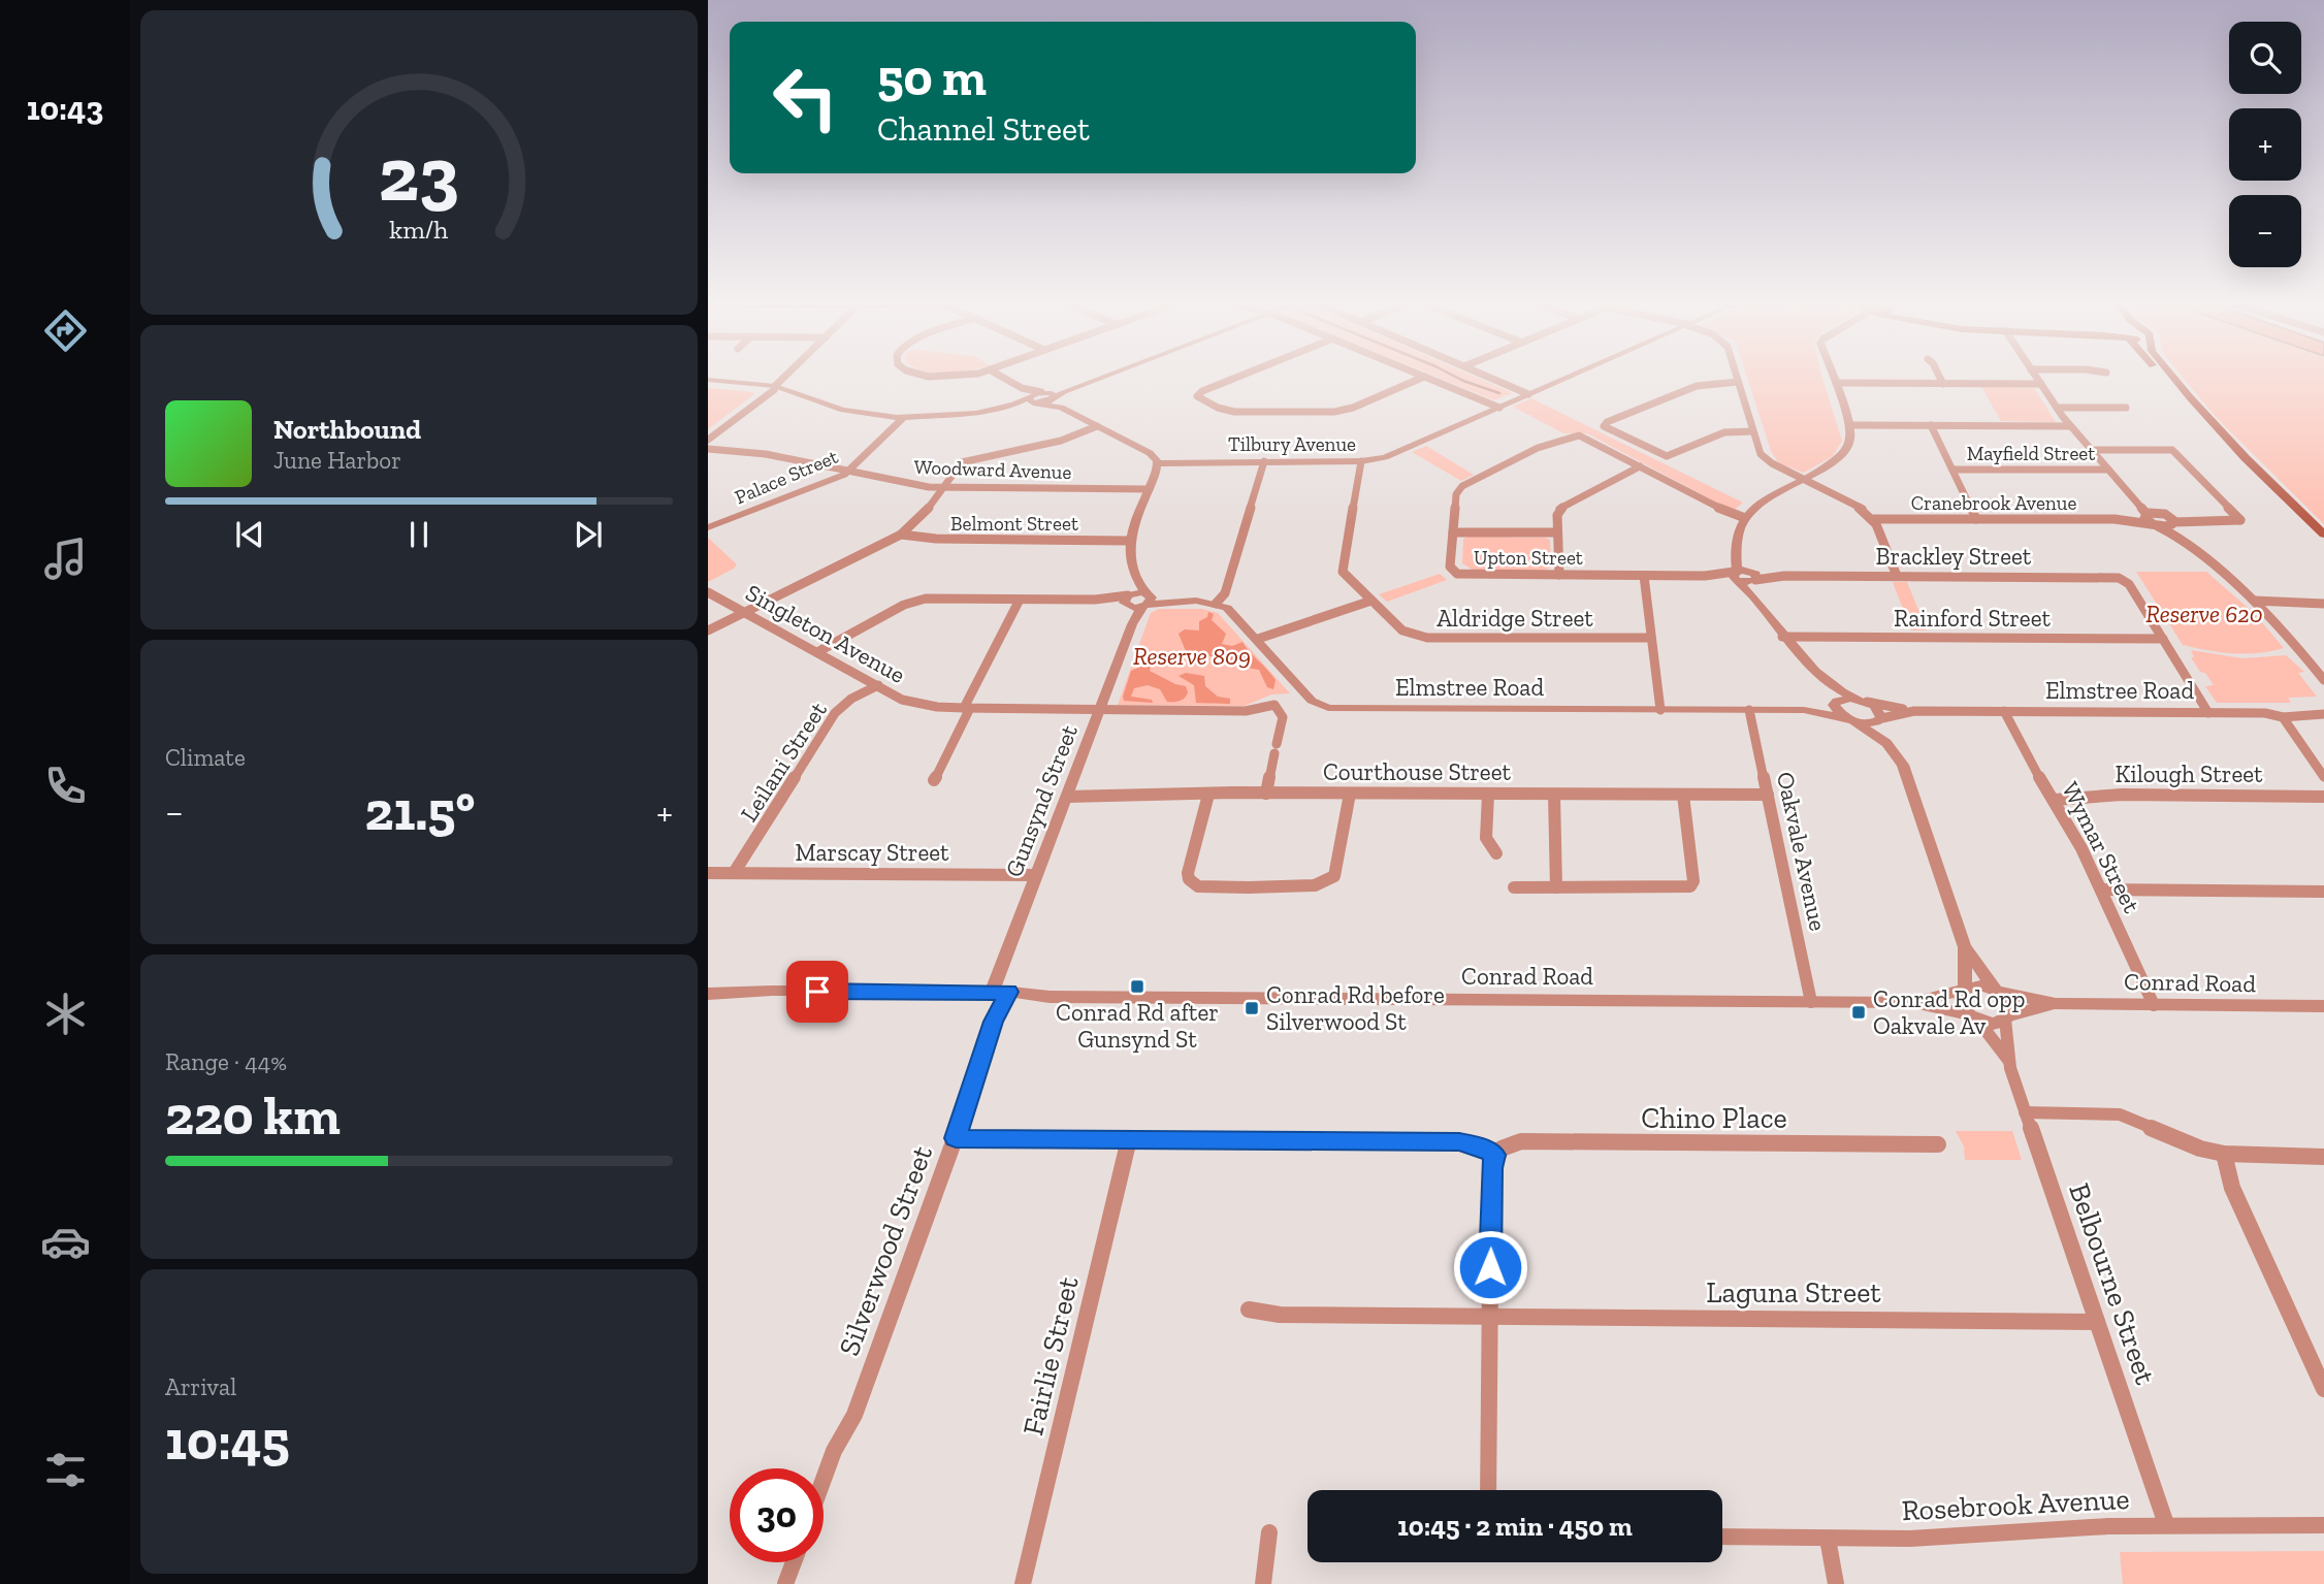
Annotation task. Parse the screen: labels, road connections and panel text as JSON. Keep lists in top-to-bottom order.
{
  "streets": {
    "street": [
      "Tilbury Avenue",
      "Mayfield Street",
      "Woodward Avenue",
      "Palace Street",
      "Cranebrook Avenue",
      "Belmont Street",
      "Brackley Street",
      "Upton Street",
      "Aldridge Street",
      "Rainford Street",
      "Singleton Avenue",
      "Elmstree Road",
      "Leilani Street",
      "Courthouse Street",
      "Kilough Street",
      "Gunsynd Street",
      "Wymar Street",
      "Oakvale Avenue",
      "Marscay Street",
      "Conrad Road",
      "Chino Place",
      "Silverwood Street",
      "Belbourne Street",
      "Laguna Street",
      "Fairlie Street",
      "Rosebrook Avenue"
    ]
  },
  "crossings": [
    ["Tilbury Avenue", "Aldridge Street"],
    ["Woodward Avenue", "Palace Street"],
    ["Brackley Street", "Rainford Street"],
    ["Singleton Avenue", "Leilani Street"],
    ["Singleton Avenue", "Courthouse Street"],
    ["Singleton Avenue", "Gunsynd Street"],
    ["Elmstree Road", "Wymar Street"],
    ["Elmstree Road", "Oakvale Avenue"],
    ["Leilani Street", "Marscay Street"],
    ["Courthouse Street", "Gunsynd Street"],
    ["Courthouse Street", "Oakvale Avenue"],
    ["Kilough Street", "Wymar Street"],
    ["Gunsynd Street", "Marscay Street"],
    ["Gunsynd Street", "Conrad Road"],
    ["Wymar Street", "Conrad Road"],
    ["Oakvale Avenue", "Conrad Road"],
    ["Conrad Road", "Silverwood Street"],
    ["Conrad Road", "Belbourne Street"],
    ["Belbourne Street", "Laguna Street"],
    ["Belbourne Street", "Rosebrook Avenue"]
  ],
  "parks": ["Reserve 620", "Reserve 809"],
  "places": {
    "transit": ["Conrad Rd after Gunsynd St", "Conrad Rd before Silverwood St", "Conrad Rd opp Oakvale Av"]
  },
  "page": {
    "tabs": "10:43",
    "map_buttons": ["+", "−"],
    "turn": ["50 m", "Channel Street"],
    "song": ["Northbound", "June Harbor"],
    "tile": [
      "Climate",
      ["Range · 44%", "220 km"],
      ["Arrival", "10:45"]
    ],
    "heat": ["−", "21.5°", "+"],
    "limit": "30",
    "trip": "10:45 · 2 min · 450 m",
    "gauge": ["23", "km/h"]
  }
}
